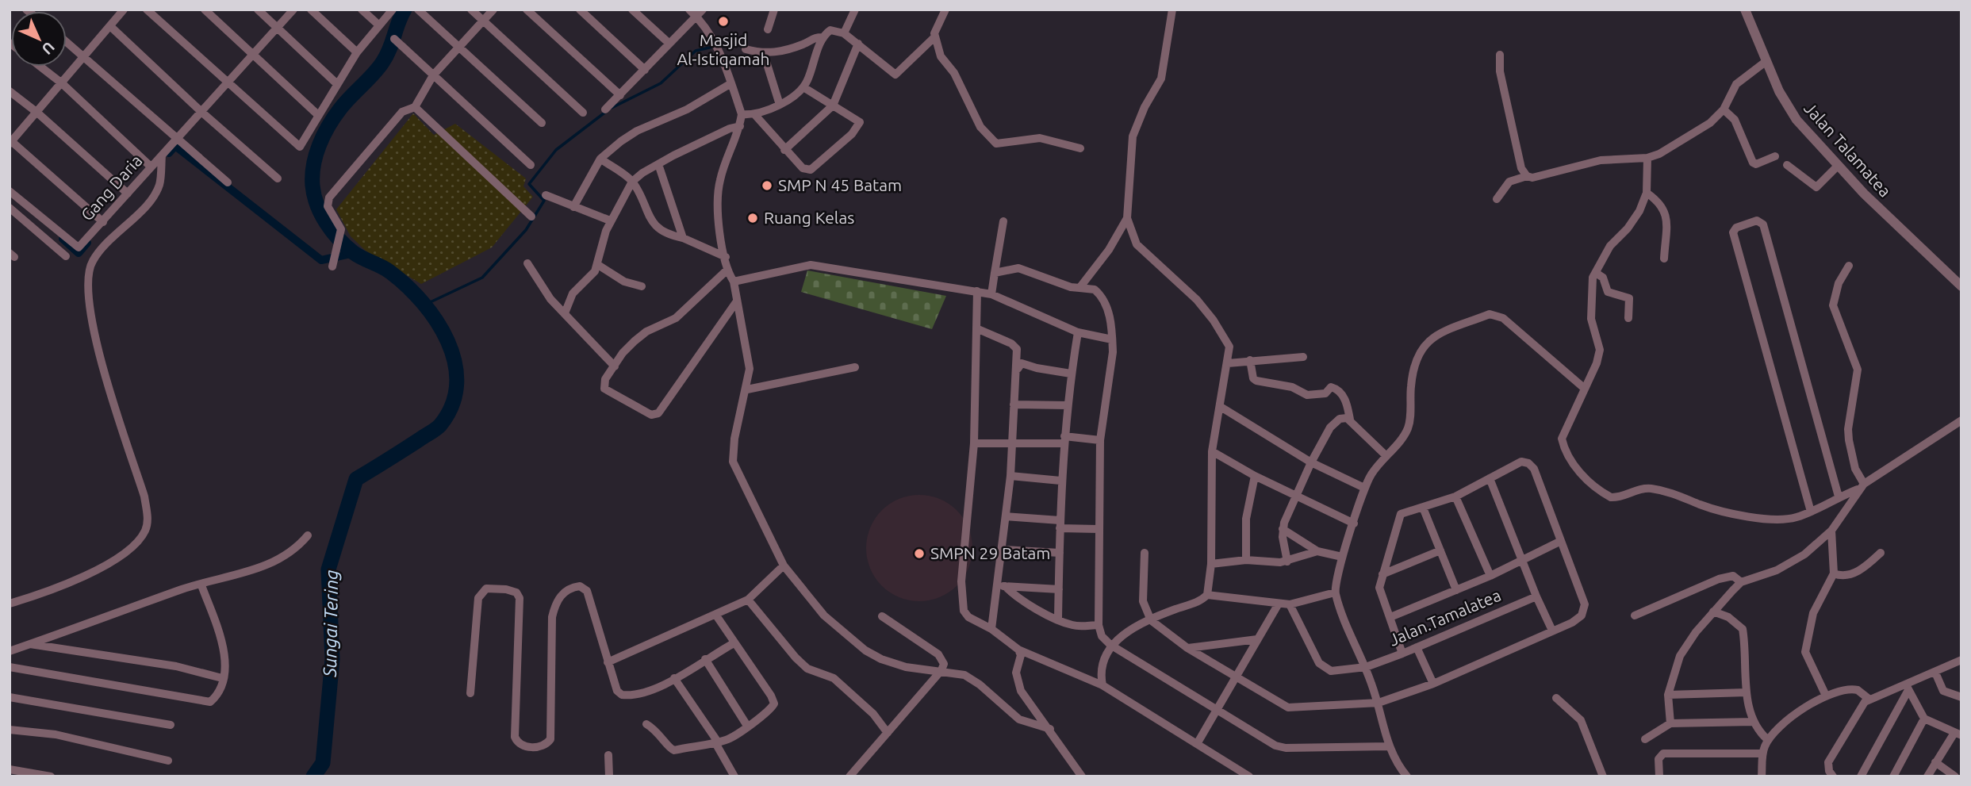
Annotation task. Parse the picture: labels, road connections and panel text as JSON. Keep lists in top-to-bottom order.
{
  "streets": {
    "street": ["Jalan Talamatea", "Gang Daria", "Jalan.Tamalatea"]
  },
  "water": ["Sungai Tering"],
  "places": [
    "Masjid Al-Istiqamah",
    "SMP N 45 Batam",
    "Ruang Kelas",
    "SMPN 29 Batam"
  ],
  "north": "bottom right"
}
